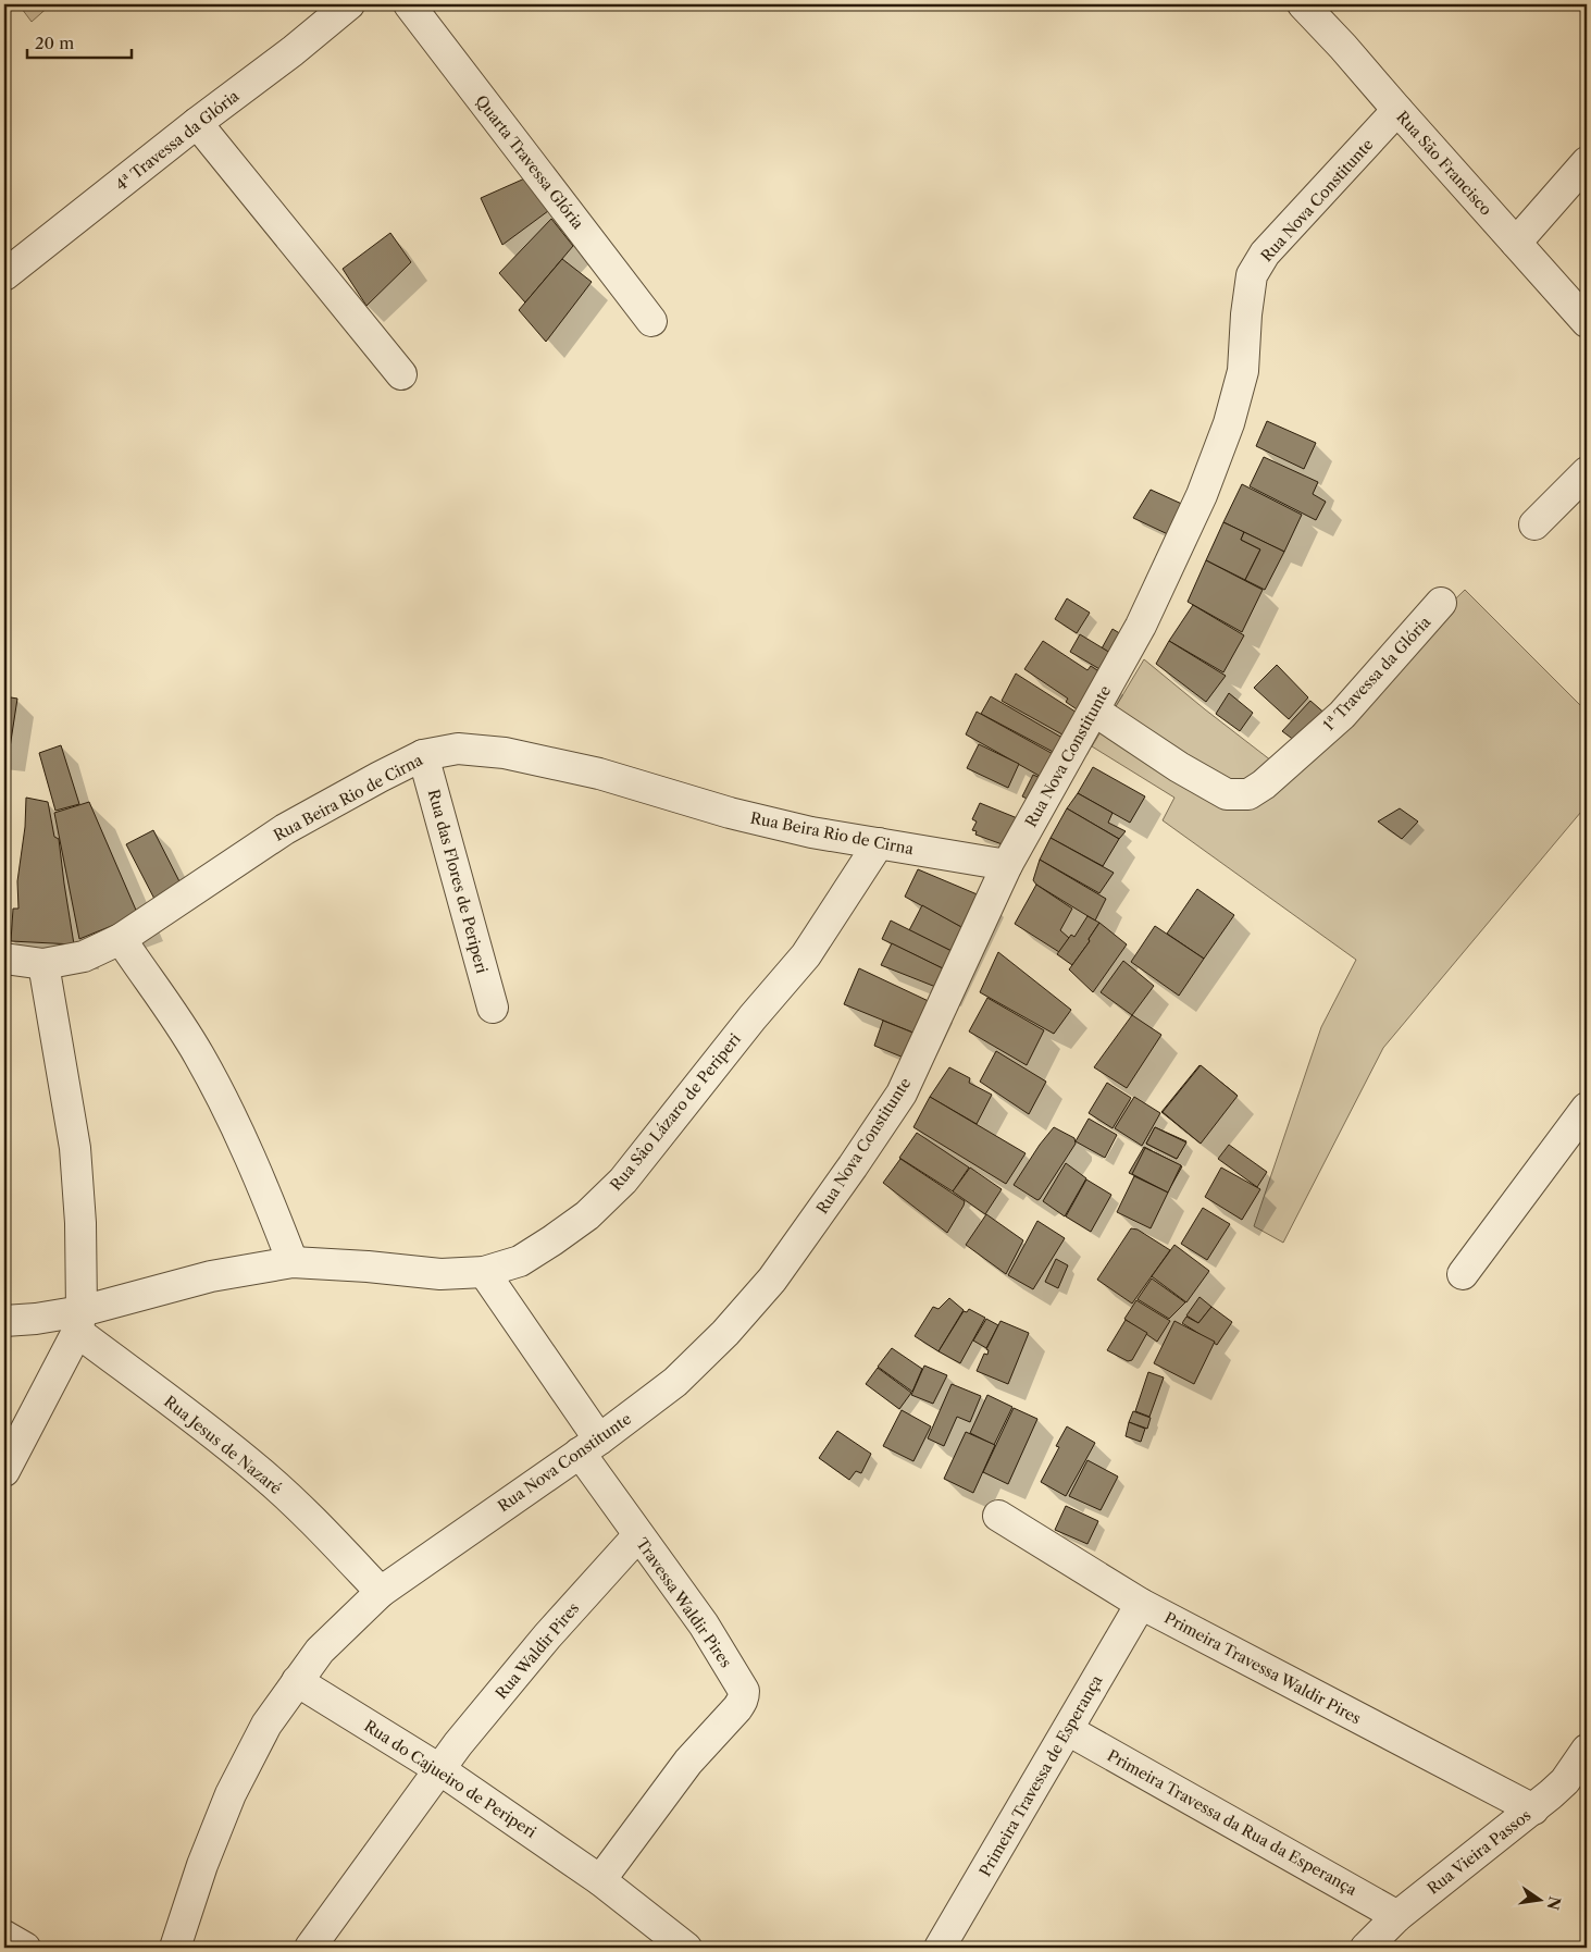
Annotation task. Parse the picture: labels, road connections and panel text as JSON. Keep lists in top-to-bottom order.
{
  "streets": {
    "street": [
      "4ª Travessa da Glória",
      "Quarta Travessa Glória",
      "Rua São Francisco",
      "Rua Nova Constitunte",
      "1ª Travessa da Glória",
      "Rua Beira Rio de Cirna",
      "Rua das Flores de Periperi",
      "Rua Sâo Lázaro de Periperi",
      "Rua Jesus de Nazaré",
      "Travessa Waldir Pires",
      "Rua Waldir Pires",
      "Primeira Travessa Waldir Pires",
      "Primeira Travessa de Esperança",
      "Rua do Cajueiro de Periperi",
      "Primeira Travessa da Rua da Esperança",
      "Rua Vieira Passos"
    ]
  },
  "crossings": [
    ["Rua São Francisco", "Rua Nova Constitunte"],
    ["Rua Nova Constitunte", "1ª Travessa da Glória"],
    ["Rua Nova Constitunte", "Rua Beira Rio de Cirna"],
    ["Rua Nova Constitunte", "Rua Jesus de Nazaré"],
    ["Rua Nova Constitunte", "Travessa Waldir Pires"],
    ["Rua Nova Constitunte", "Rua do Cajueiro de Periperi"],
    ["Rua Beira Rio de Cirna", "Rua das Flores de Periperi"],
    ["Rua Beira Rio de Cirna", "Rua Sâo Lázaro de Periperi"],
    ["Rua Sâo Lázaro de Periperi", "Rua Jesus de Nazaré"],
    ["Rua Sâo Lázaro de Periperi", "Travessa Waldir Pires"],
    ["Travessa Waldir Pires", "Rua Waldir Pires"],
    ["Travessa Waldir Pires", "Rua do Cajueiro de Periperi"],
    ["Rua Waldir Pires", "Rua do Cajueiro de Periperi"],
    ["Primeira Travessa Waldir Pires", "Primeira Travessa de Esperança"],
    ["Primeira Travessa Waldir Pires", "Rua Vieira Passos"],
    ["Primeira Travessa de Esperança", "Primeira Travessa da Rua da Esperança"],
    ["Primeira Travessa da Rua da Esperança", "Rua Vieira Passos"]
  ],
  "scale_bar": "20 m",
  "north": "right"
}
